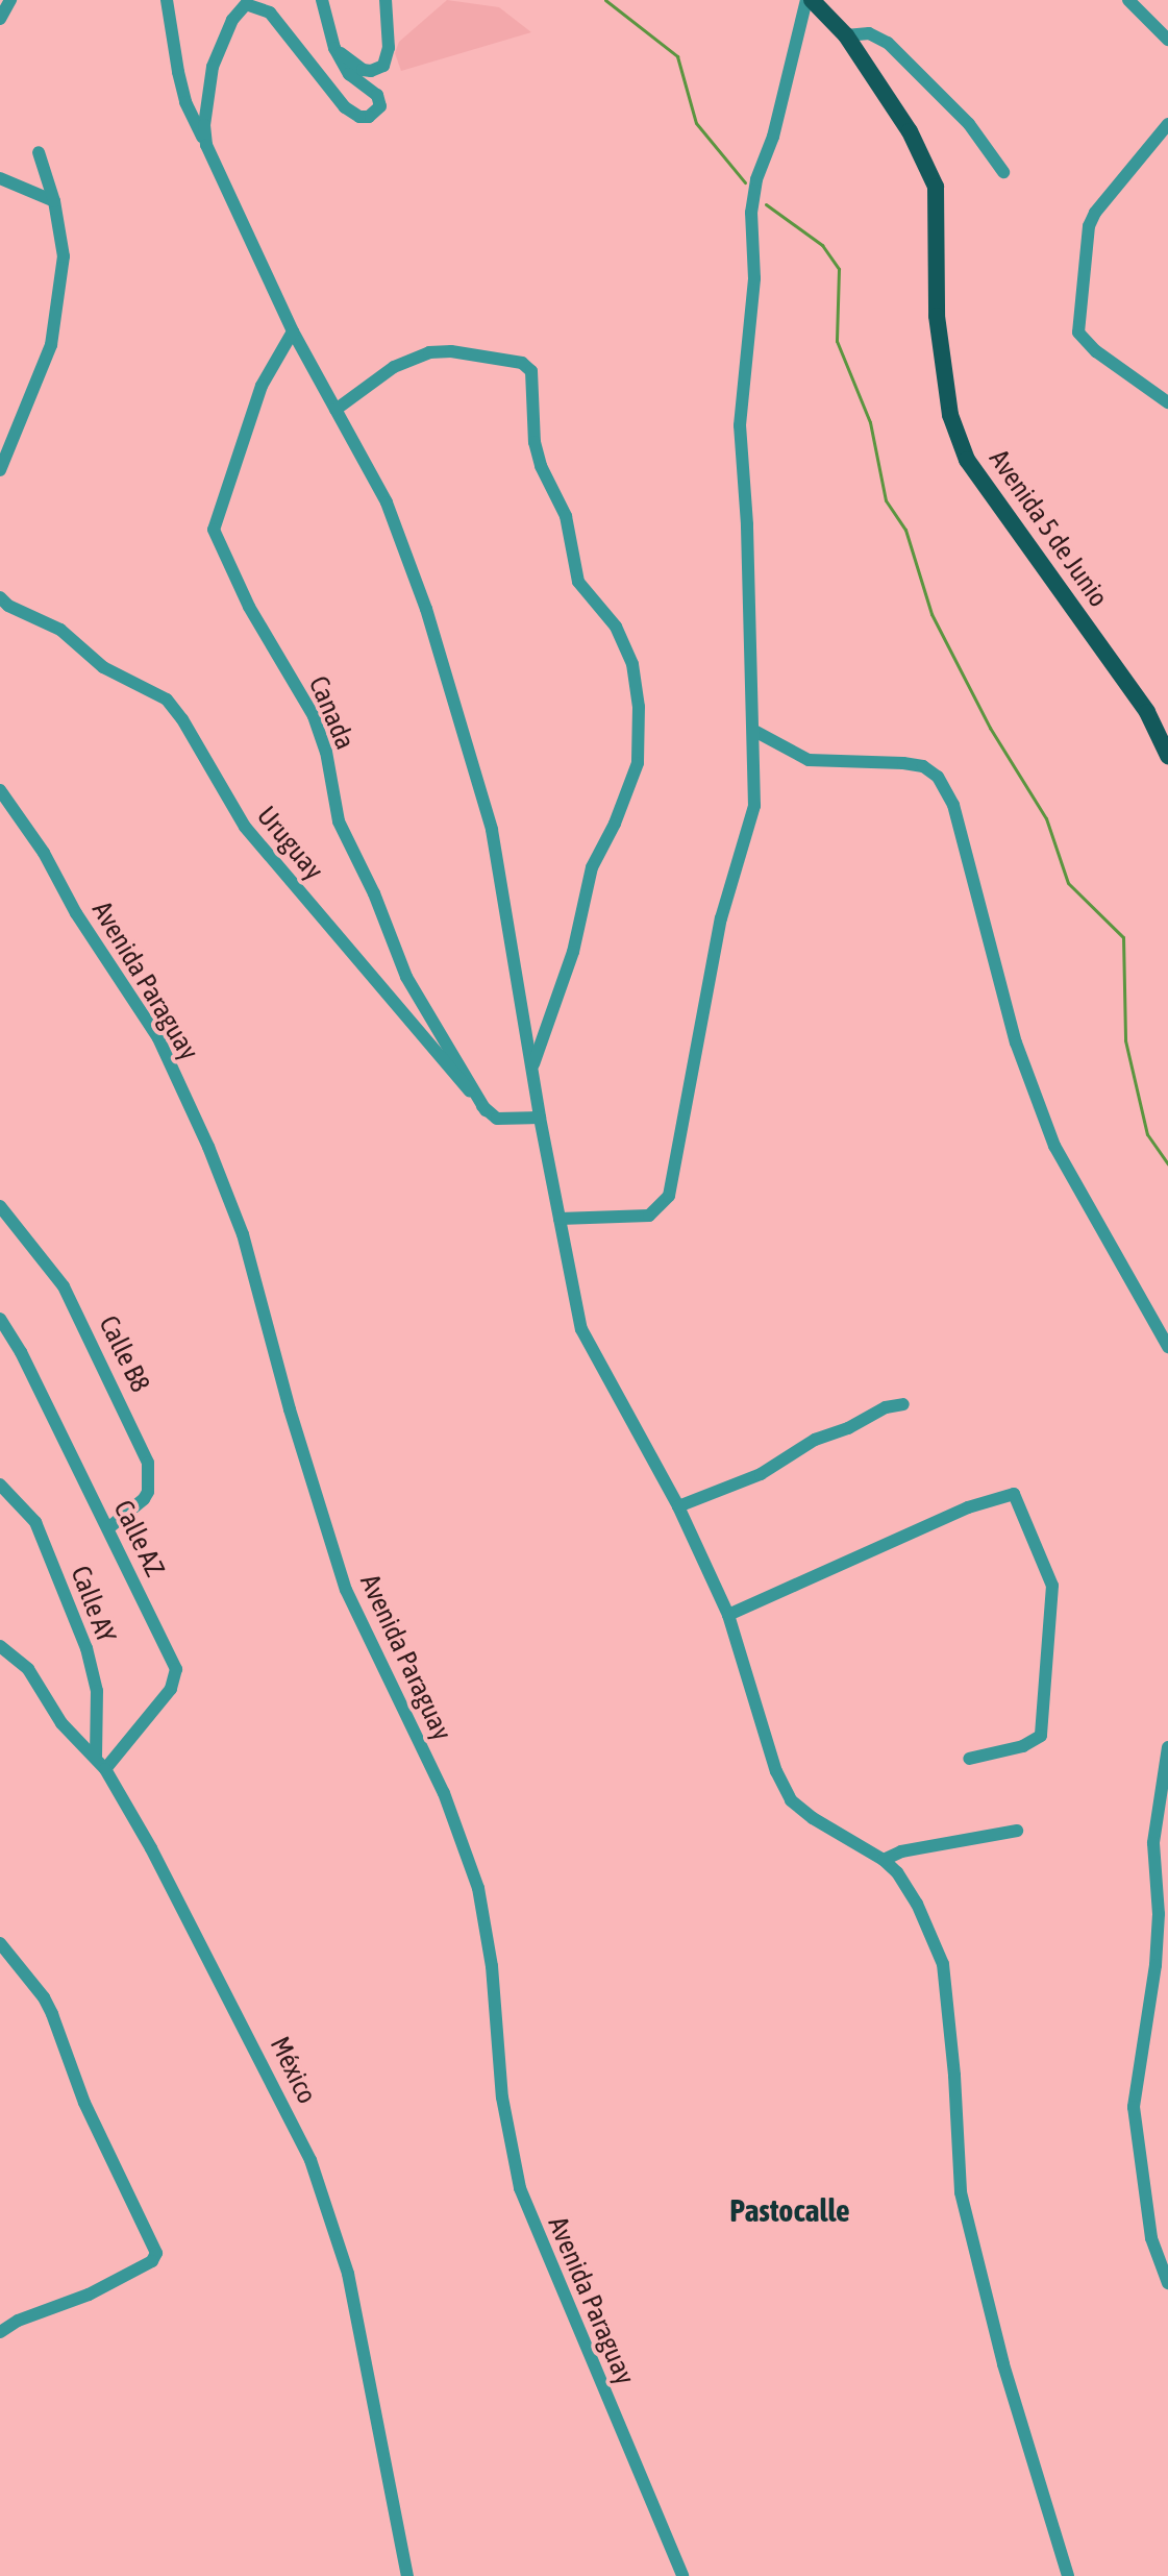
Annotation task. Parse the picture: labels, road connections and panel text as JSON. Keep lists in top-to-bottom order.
{
  "streets": {
    "main road": ["Avenida 5 de Junio"],
    "street": [
      "Canada",
      "Uruguay",
      "Avenida Paraguay",
      "Calle B8",
      "Calle AZ",
      "Calle AY",
      "México"
    ]
  },
  "crossings": [
    ["Canada", "Uruguay"],
    ["Calle B8", "Calle AZ"],
    ["Calle AZ", "México"],
    ["Calle AY", "México"]
  ],
  "districts": ["Pastocalle"]
}
